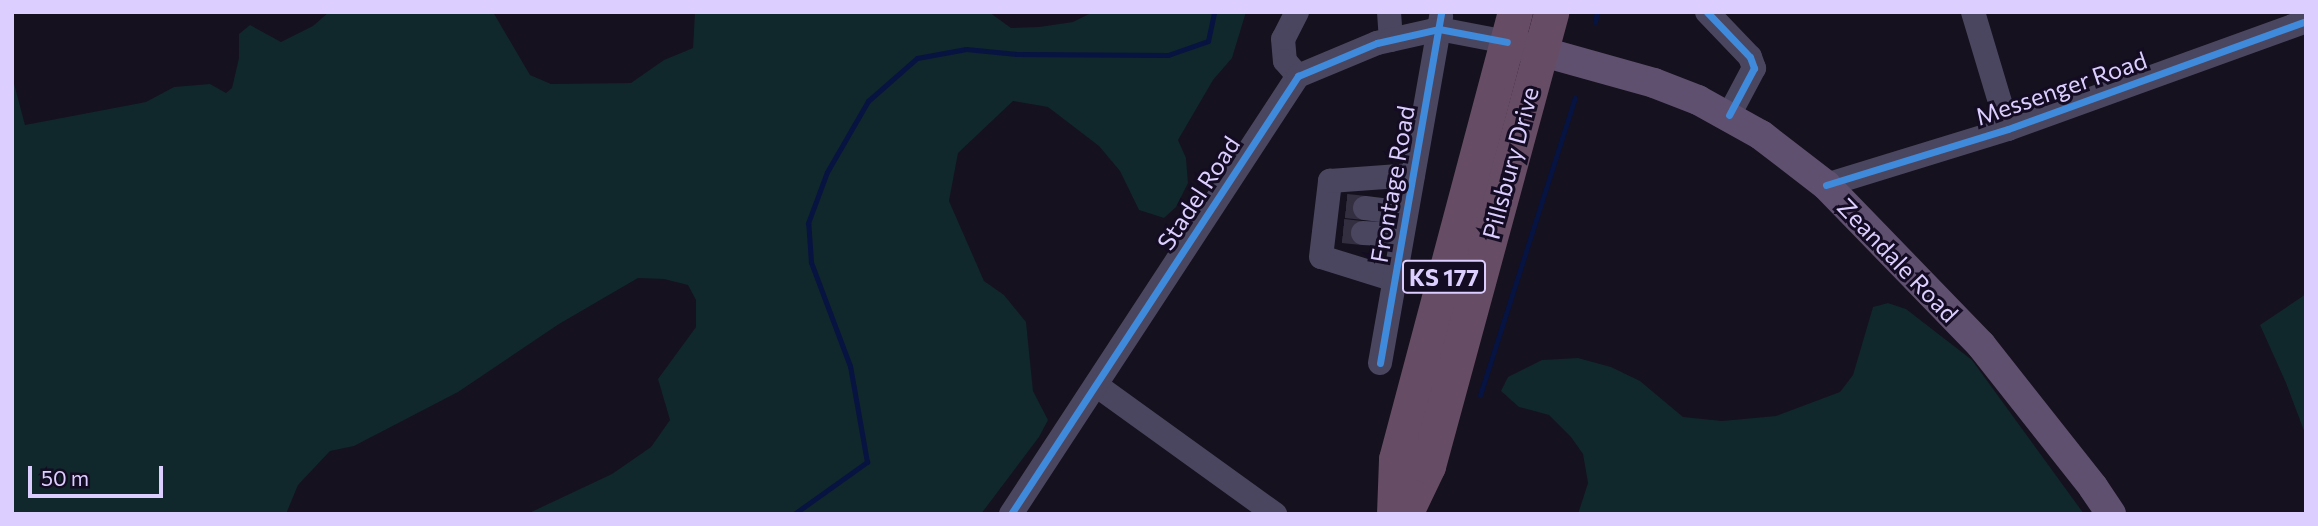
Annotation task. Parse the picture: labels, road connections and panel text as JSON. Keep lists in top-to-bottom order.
{
  "streets": {
    "highway": ["Pillsbury Drive", "KS 177"],
    "main road": ["Zeandale Road"],
    "street": ["Messenger Road", "Frontage Road", "Stadel Road"]
  },
  "crossings": [
    ["Messenger Road", "Zeandale Road"],
    ["Pillsbury Drive", "Zeandale Road"]
  ],
  "scale_bar": "50 m"
}
